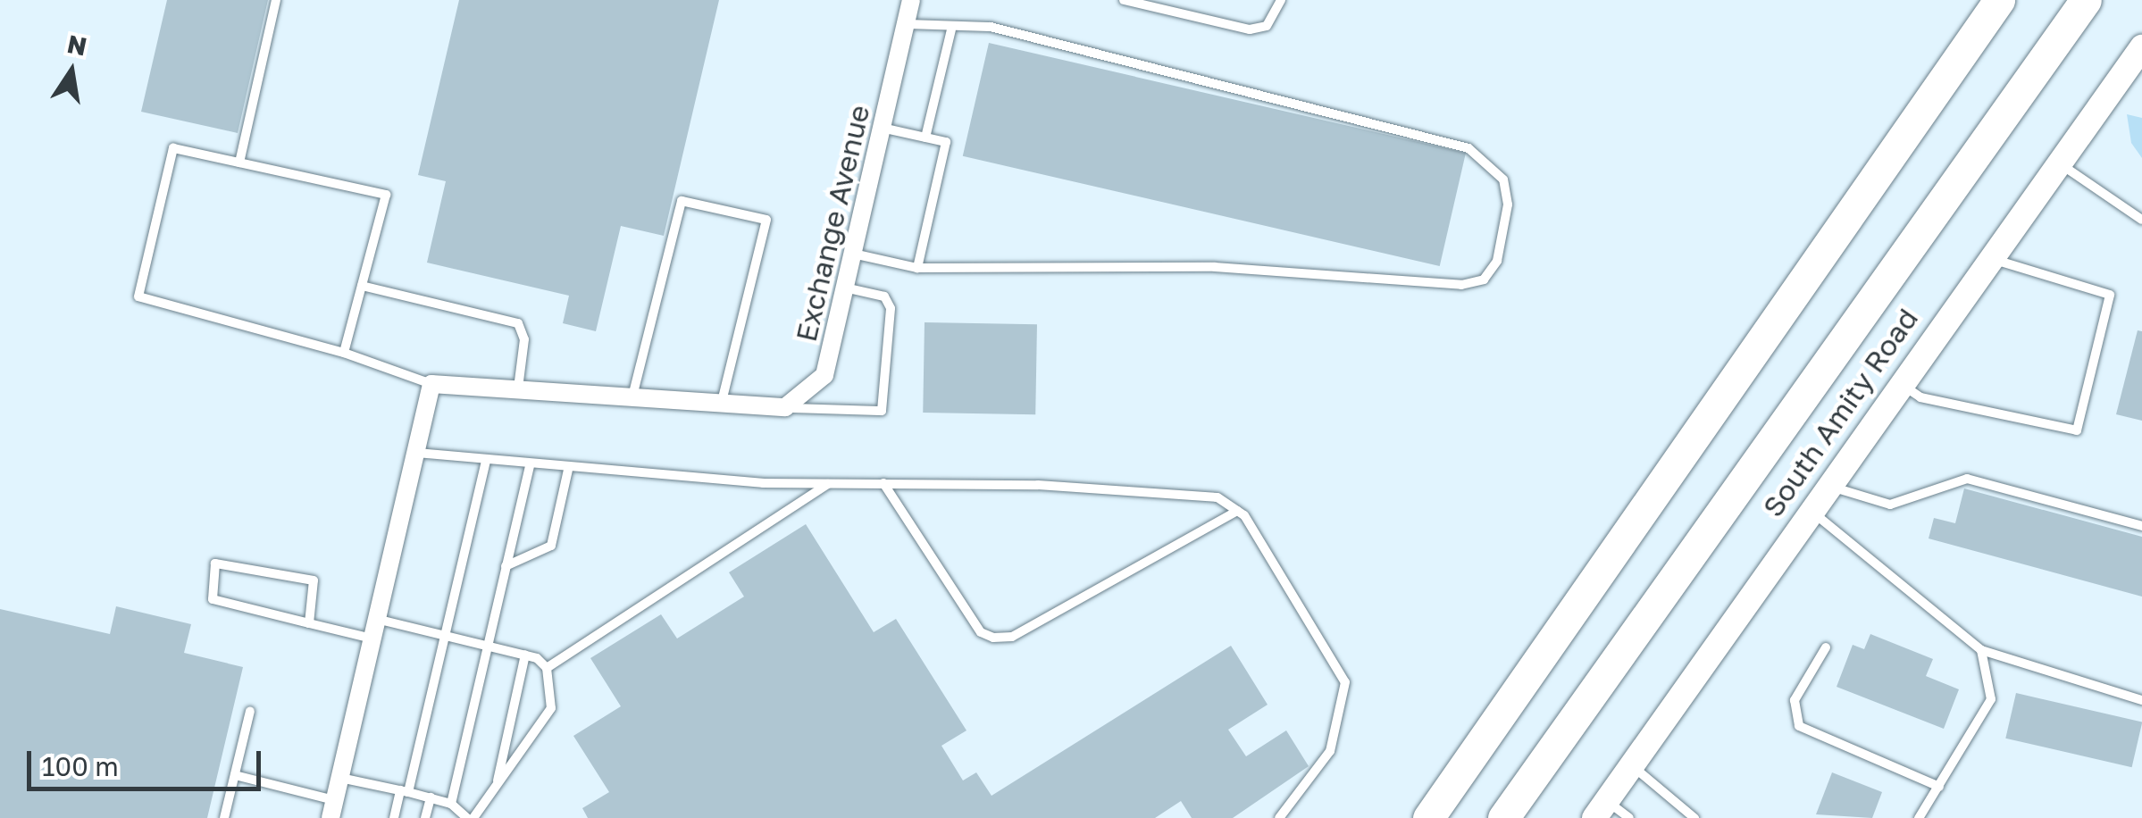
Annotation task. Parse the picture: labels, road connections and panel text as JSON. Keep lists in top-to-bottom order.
{
  "streets": {
    "main road": ["South Amity Road"],
    "street": ["Exchange Avenue"]
  },
  "scale_bar": "100 m",
  "north": "top"
}
